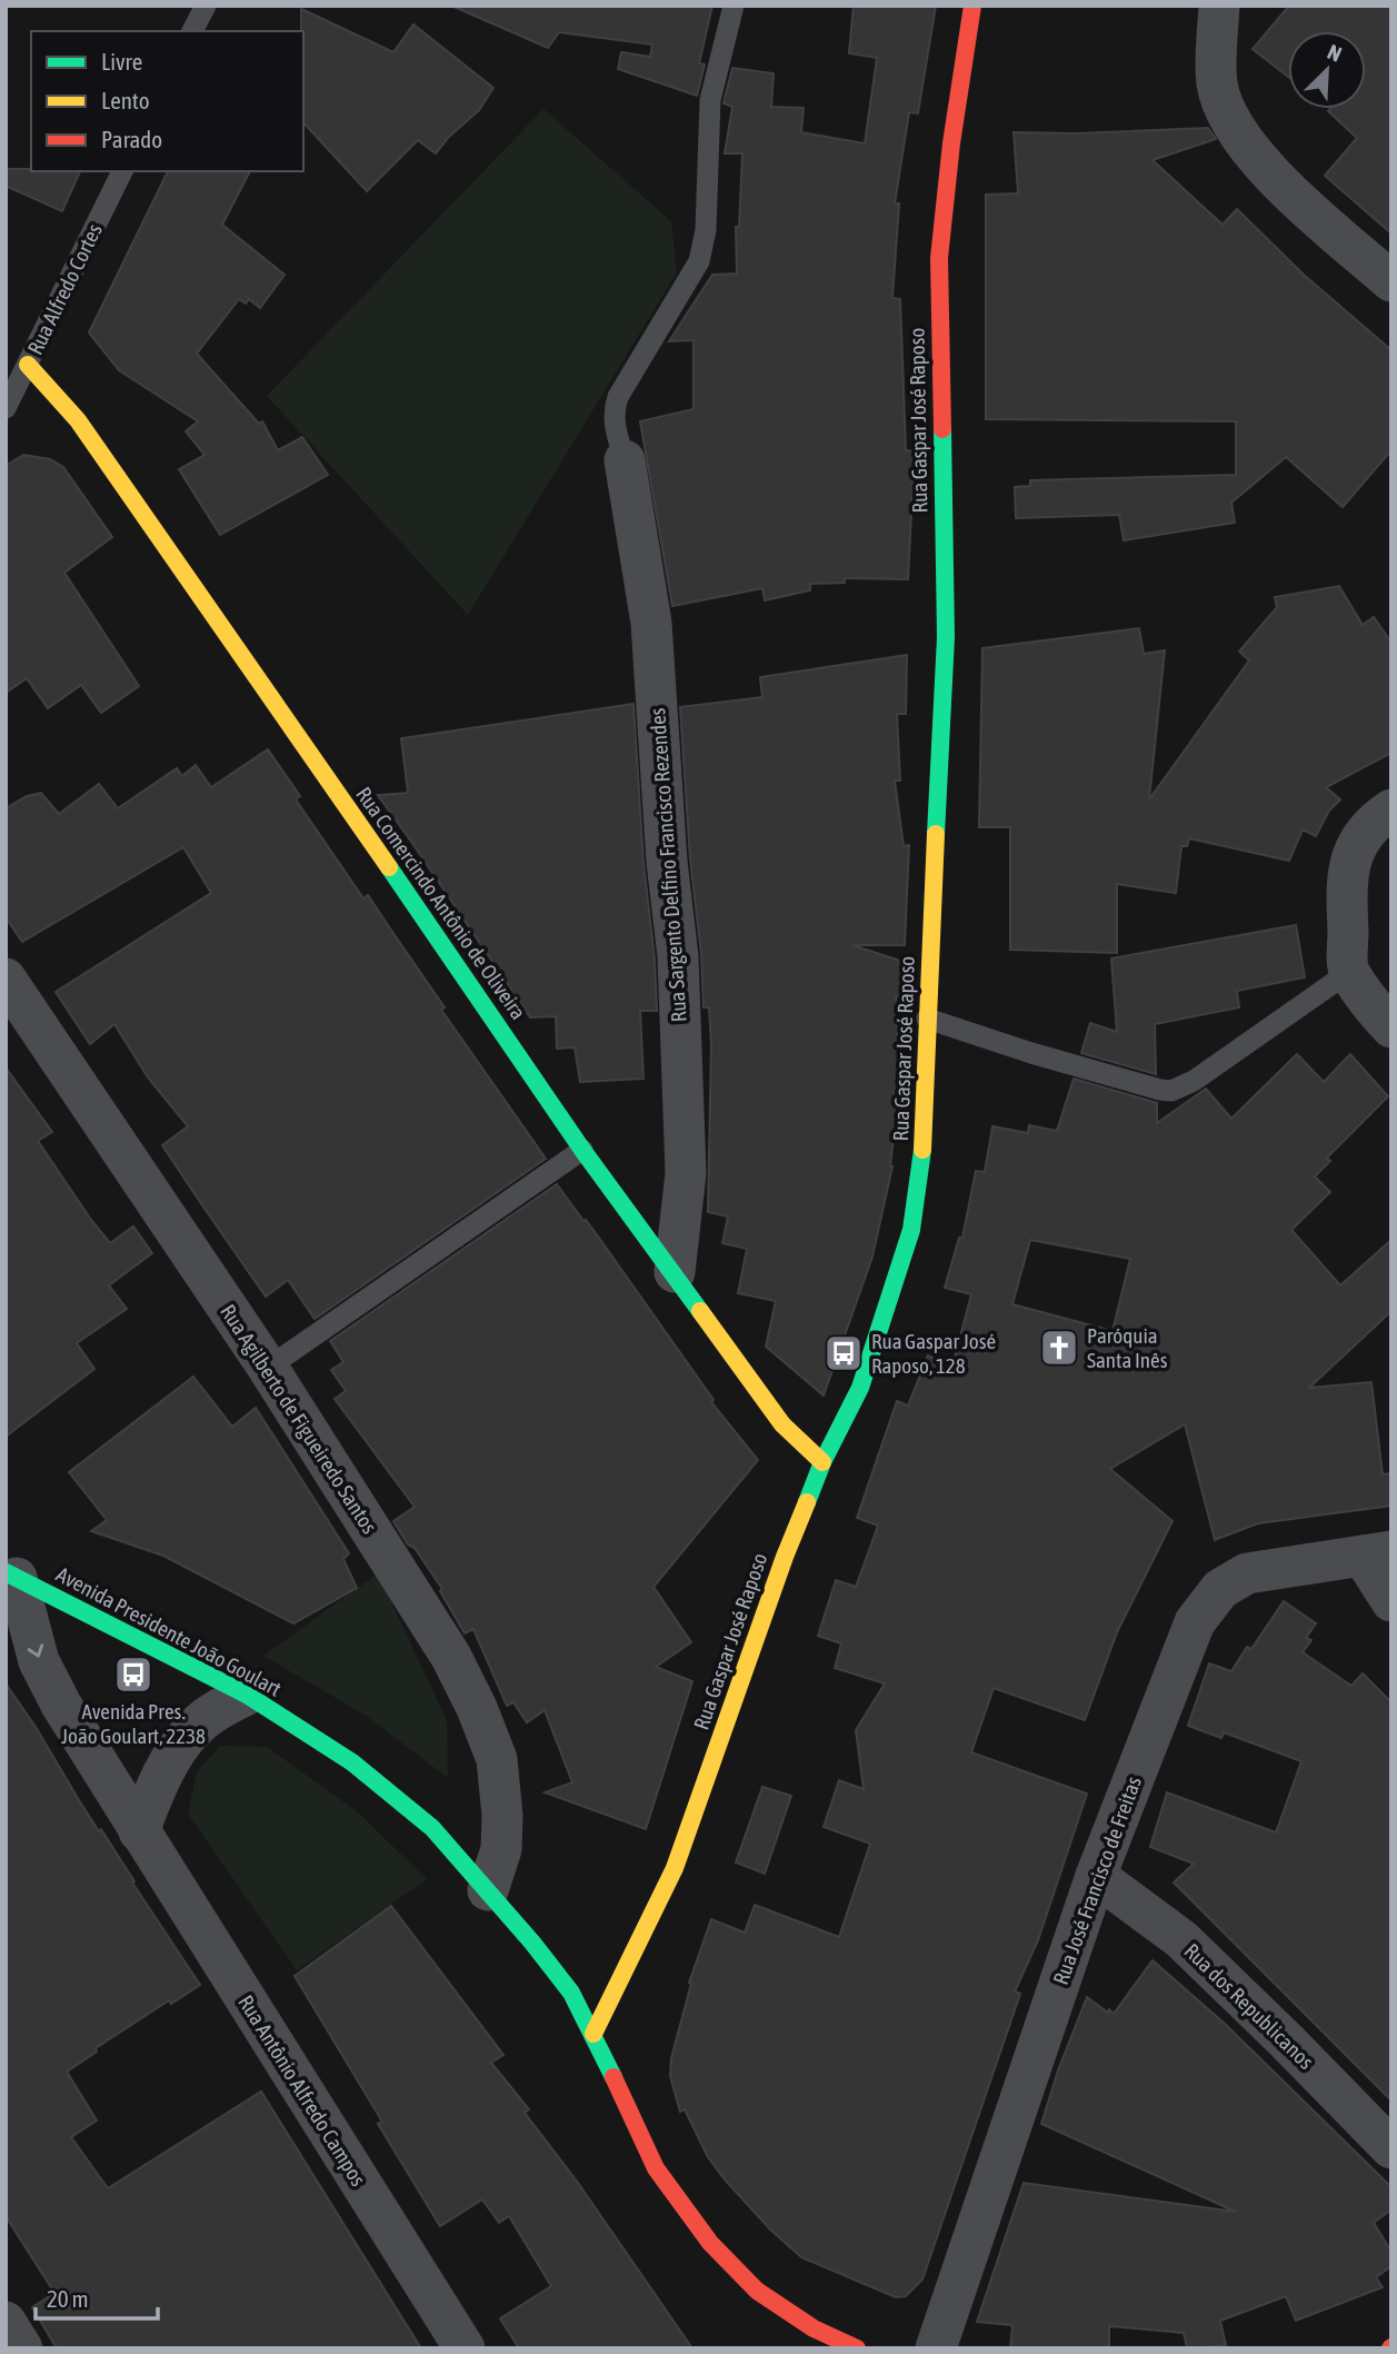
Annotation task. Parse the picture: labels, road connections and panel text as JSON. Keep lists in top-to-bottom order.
{
  "streets": {
    "street": [
      "Rua Gaspar José Raposo",
      "Rua Sargento Delfino Francisco Rezendes",
      "Rua Comercindo Antônio de Oliveira",
      "Rua Agilberto de Figueiredo Santos",
      "Avenida Presidente João Goulart",
      "Rua José Francisco de Freitas",
      "Rua dos Republicanos",
      "Rua Antônio Alfredo Campos"
    ],
    "lane": ["Rua Alfredo Cortes"]
  },
  "crossings": [
    ["Rua Alfredo Cortes", "Rua Comercindo Antônio de Oliveira"],
    ["Rua Gaspar José Raposo", "Rua Comercindo Antônio de Oliveira"],
    ["Rua Gaspar José Raposo", "Avenida Presidente João Goulart"],
    ["Rua Sargento Delfino Francisco Rezendes", "Rua Comercindo Antônio de Oliveira"],
    ["Rua Agilberto de Figueiredo Santos", "Avenida Presidente João Goulart"],
    ["Avenida Presidente João Goulart", "Rua Antônio Alfredo Campos"],
    ["Rua José Francisco de Freitas", "Rua dos Republicanos"]
  ],
  "places": {
    "church": ["Paróquia Santa Inês"],
    "bus stop": ["Rua Gaspar José Raposo, 128", "Avenida Pres. João Goulart, 2238"]
  },
  "legend": ["Livre", "Lento", "Parado"],
  "scale_bar": "20 m",
  "north": "top right"
}
